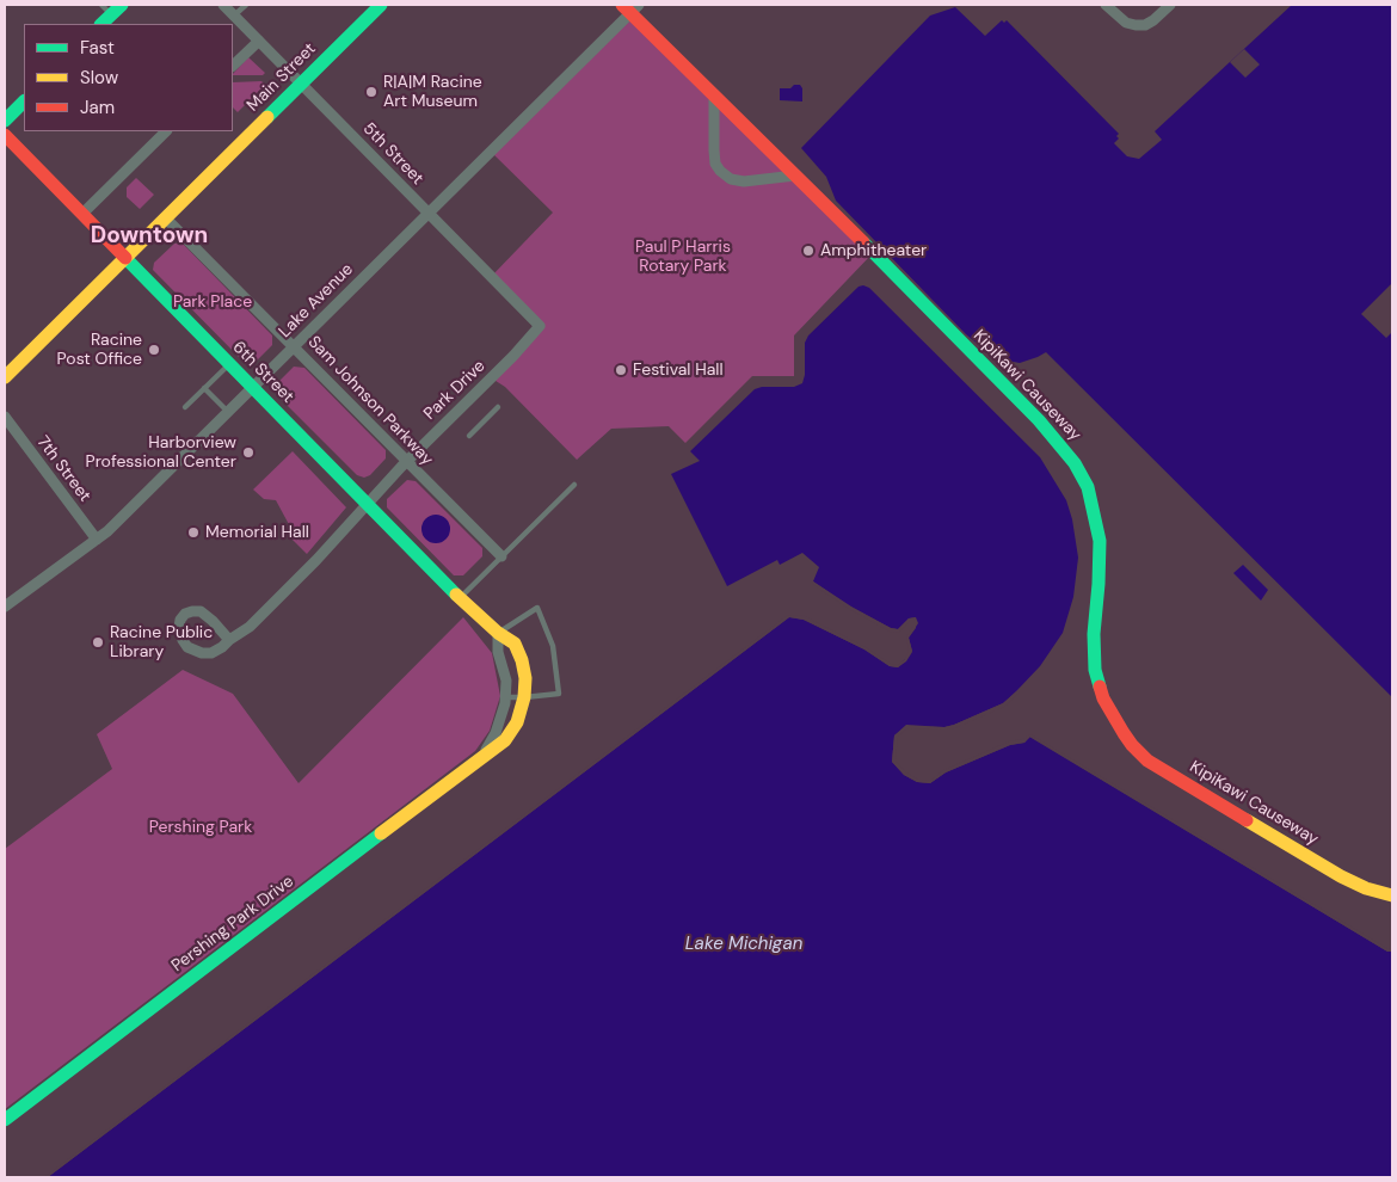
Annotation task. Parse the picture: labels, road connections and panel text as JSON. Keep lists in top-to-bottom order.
{
  "streets": {
    "street": [
      "Main Street",
      "5th Street",
      "Lake Avenue",
      "6th Street",
      "KipiKawi Causeway",
      "Park Drive",
      "Sam Johnson Parkway",
      "7th Street",
      "Pershing Park Drive"
    ]
  },
  "crossings": [
    ["Main Street", "5th Street"],
    ["Main Street", "6th Street"],
    ["Main Street", "Sam Johnson Parkway"],
    ["5th Street", "Lake Avenue"],
    ["5th Street", "Park Drive"],
    ["Lake Avenue", "6th Street"],
    ["Lake Avenue", "KipiKawi Causeway"],
    ["Lake Avenue", "Sam Johnson Parkway"],
    ["Lake Avenue", "7th Street"],
    ["6th Street", "Park Drive"],
    ["6th Street", "Pershing Park Drive"],
    ["Park Drive", "Sam Johnson Parkway"]
  ],
  "districts": ["Downtown"],
  "water": ["Lake Michigan"],
  "parks": ["Paul P Harris Rotary Park", "Park Place", "Pershing Park"],
  "places": [
    "R|A|M Racine Art Museum",
    "Amphitheater",
    "Racine Post Office",
    "Festival Hall",
    "Harborview Professional Center",
    "Memorial Hall",
    "Racine Public Library"
  ],
  "legend": ["Fast", "Slow", "Jam"]
}
